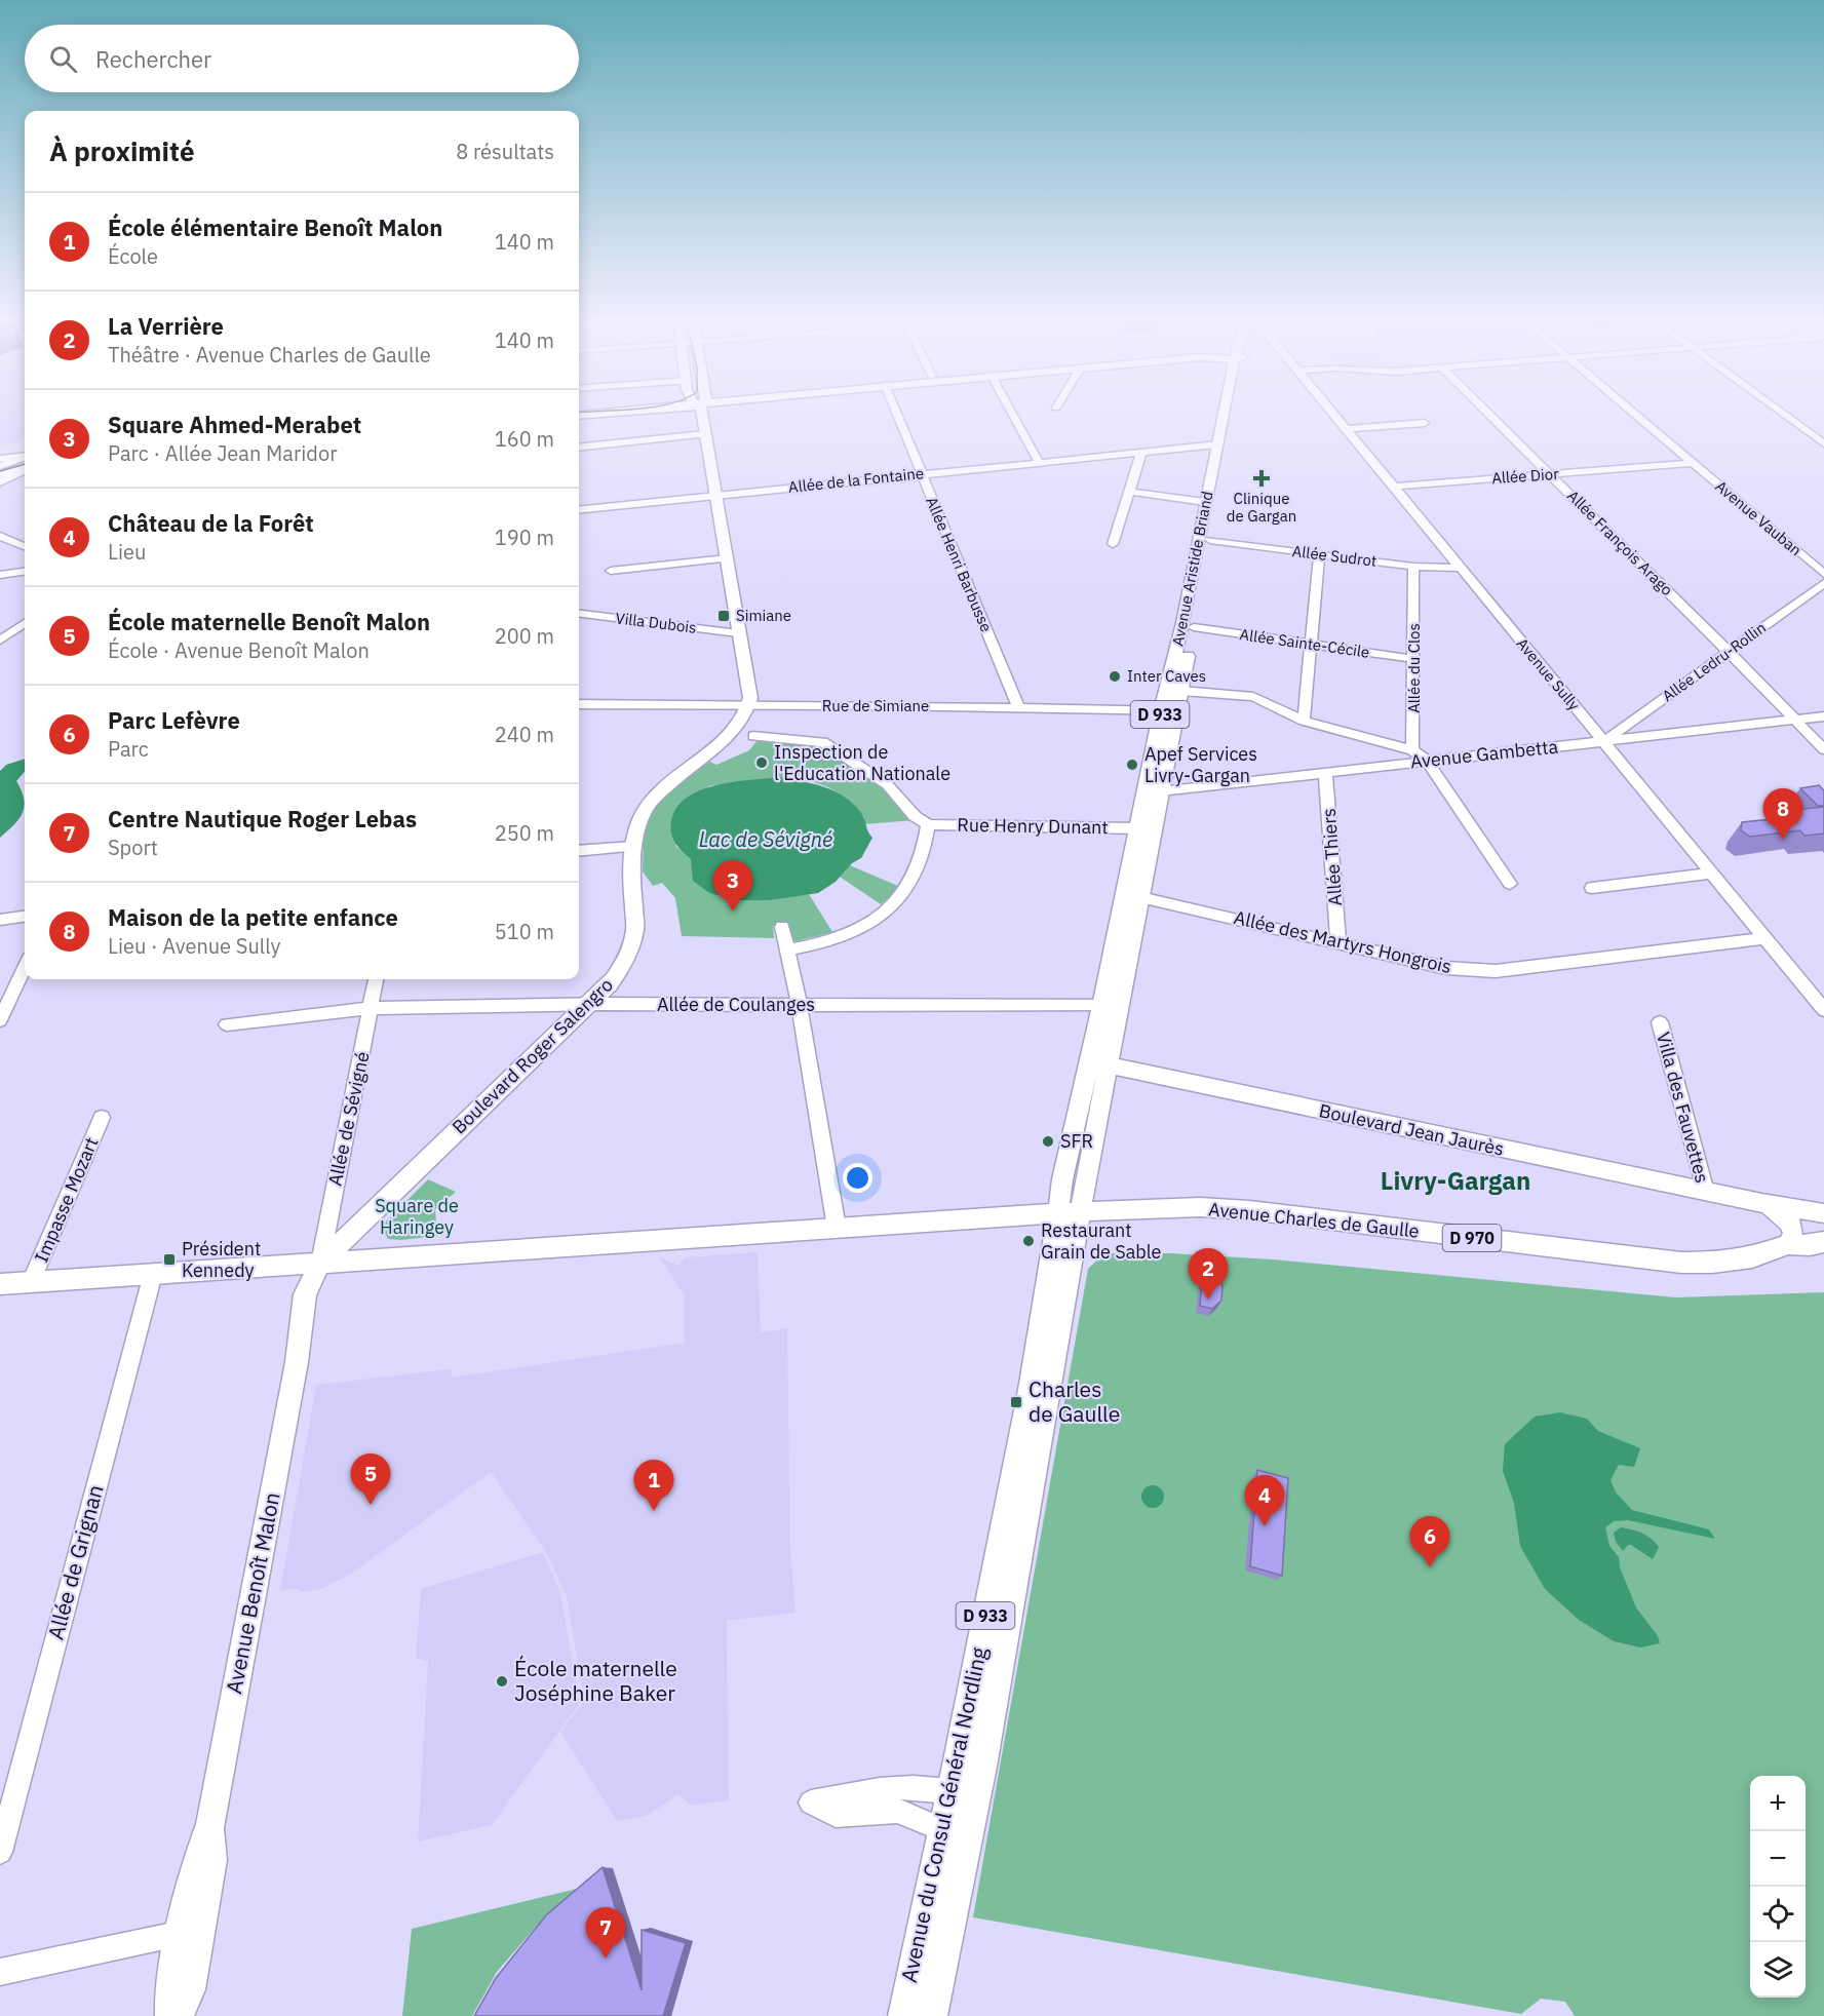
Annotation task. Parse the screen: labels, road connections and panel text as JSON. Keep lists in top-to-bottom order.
{
  "streets": {
    "main road": [
      "Avenue Aristide Briand",
      "D 933",
      "Boulevard Roger Salengro",
      "Boulevard Jean Jaurès",
      "Avenue Charles de Gaulle",
      "D 970",
      "Avenue Benoît Malon",
      "Avenue du Consul Général Nordling"
    ],
    "street": [
      "Allée Dior",
      "Allée de la Fontaine",
      "Avenue Vauban",
      "Allée François Arago",
      "Allée Sudrot",
      "Allée Henri Barbusse",
      "Villa Dubois",
      "Allée Sainte-Cécile",
      "Allée Ledru-Rollin",
      "Allée du Clos",
      "Avenue Sully",
      "Rue de Simiane",
      "Avenue Gambetta",
      "Rue Henry Dunant",
      "Allée Thiers",
      "Allée des Martyrs Hongrois",
      "Allée de Coulanges",
      "Villa des Fauvettes",
      "Allée de Sévigné",
      "Impasse Mozart",
      "Allée de Grignan"
    ]
  },
  "crossings": [
    ["Allée Dior", "Avenue Vauban"],
    ["Allée Dior", "Allée François Arago"],
    ["Allée Dior", "Avenue Sully"],
    ["Allée de la Fontaine", "Allée Henri Barbusse"],
    ["Allée de la Fontaine", "Avenue Aristide Briand"],
    ["Allée François Arago", "Allée Ledru-Rollin"],
    ["Allée François Arago", "Avenue Gambetta"],
    ["Allée Sudrot", "Avenue Aristide Briand"],
    ["Allée Sudrot", "Allée du Clos"],
    ["Allée Sudrot", "Avenue Sully"],
    ["Allée Henri Barbusse", "Rue de Simiane"],
    ["Avenue Aristide Briand", "Allée Sainte-Cécile"],
    ["Avenue Aristide Briand", "Rue de Simiane"],
    ["Avenue Aristide Briand", "Avenue Gambetta"],
    ["Avenue Aristide Briand", "Rue Henry Dunant"],
    ["Avenue Aristide Briand", "Allée des Martyrs Hongrois"],
    ["Avenue Aristide Briand", "Allée de Coulanges"],
    ["Avenue Aristide Briand", "Boulevard Jean Jaurès"],
    ["Avenue Aristide Briand", "Avenue Charles de Gaulle"],
    ["Avenue Aristide Briand", "D 970"],
    ["Avenue Aristide Briand", "Avenue du Consul Général Nordling"],
    ["Allée Sainte-Cécile", "Allée du Clos"],
    ["Allée Ledru-Rollin", "Avenue Sully"],
    ["Allée Ledru-Rollin", "Avenue Gambetta"],
    ["Avenue Sully", "Avenue Gambetta"],
    ["Avenue Sully", "Allée des Martyrs Hongrois"],
    ["Rue de Simiane", "Boulevard Roger Salengro"],
    ["Avenue Gambetta", "Allée Thiers"],
    ["Allée Thiers", "Allée des Martyrs Hongrois"],
    ["Allée de Coulanges", "Boulevard Roger Salengro"],
    ["Allée de Coulanges", "Allée de Sévigné"],
    ["Boulevard Roger Salengro", "Allée de Sévigné"],
    ["Boulevard Roger Salengro", "D 970"],
    ["Boulevard Roger Salengro", "Avenue Benoît Malon"],
    ["Villa des Fauvettes", "Boulevard Jean Jaurès"],
    ["Allée de Sévigné", "D 970"],
    ["Allée de Sévigné", "Avenue Benoît Malon"],
    ["Impasse Mozart", "D 970"],
    ["Avenue Charles de Gaulle", "D 970"],
    ["Avenue Charles de Gaulle", "Avenue du Consul Général Nordling"],
    ["D 970", "Allée de Grignan"],
    ["D 970", "Avenue Benoît Malon"],
    ["D 970", "Avenue du Consul Général Nordling"]
  ],
  "districts": ["Livry-Gargan"],
  "water": ["Lac de Sévigné"],
  "parks": ["Square de Haringey"],
  "places": {
    "health": ["Clinique de Gargan"],
    "transit": ["Simiane", "Président Kennedy", "Charles de Gaulle"],
    "other": [
      "Inter Caves",
      "Inspection de l'Education Nationale",
      "Apef Services Livry-Gargan",
      "SFR",
      "Restaurant Grain de Sable",
      "École maternelle Joséphine Baker"
    ]
  },
  "page": {
    "search": "Rechercher",
    "heading": ["À proximité", "8 résultats"],
    "list": [
      {
        "mark": "1",
        "name": "École élémentaire Benoît Malon",
        "note": "École",
        "value": "140 m"
      },
      {
        "mark": "2",
        "name": "La Verrière",
        "note": "Théâtre · Avenue Charles de Gaulle",
        "value": "140 m"
      },
      {
        "mark": "3",
        "name": "Square Ahmed-Merabet",
        "note": "Parc · Allée Jean Maridor",
        "value": "160 m"
      },
      {
        "mark": "4",
        "name": "Château de la Forêt",
        "note": "Lieu",
        "value": "190 m"
      },
      {
        "mark": "5",
        "name": "École maternelle Benoît Malon",
        "note": "École · Avenue Benoît Malon",
        "value": "200 m"
      },
      {
        "mark": "6",
        "name": "Parc Lefèvre",
        "note": "Parc",
        "value": "240 m"
      },
      {
        "mark": "7",
        "name": "Centre Nautique Roger Lebas",
        "note": "Sport",
        "value": "250 m"
      },
      {
        "mark": "8",
        "name": "Maison de la petite enfance",
        "note": "Lieu · Avenue Sully",
        "value": "510 m"
      }
    ],
    "pins": [
      "8",
      "3",
      "2",
      "5",
      "1",
      "4",
      "6",
      "7"
    ],
    "map_buttons": ["+", "−"]
  }
}
